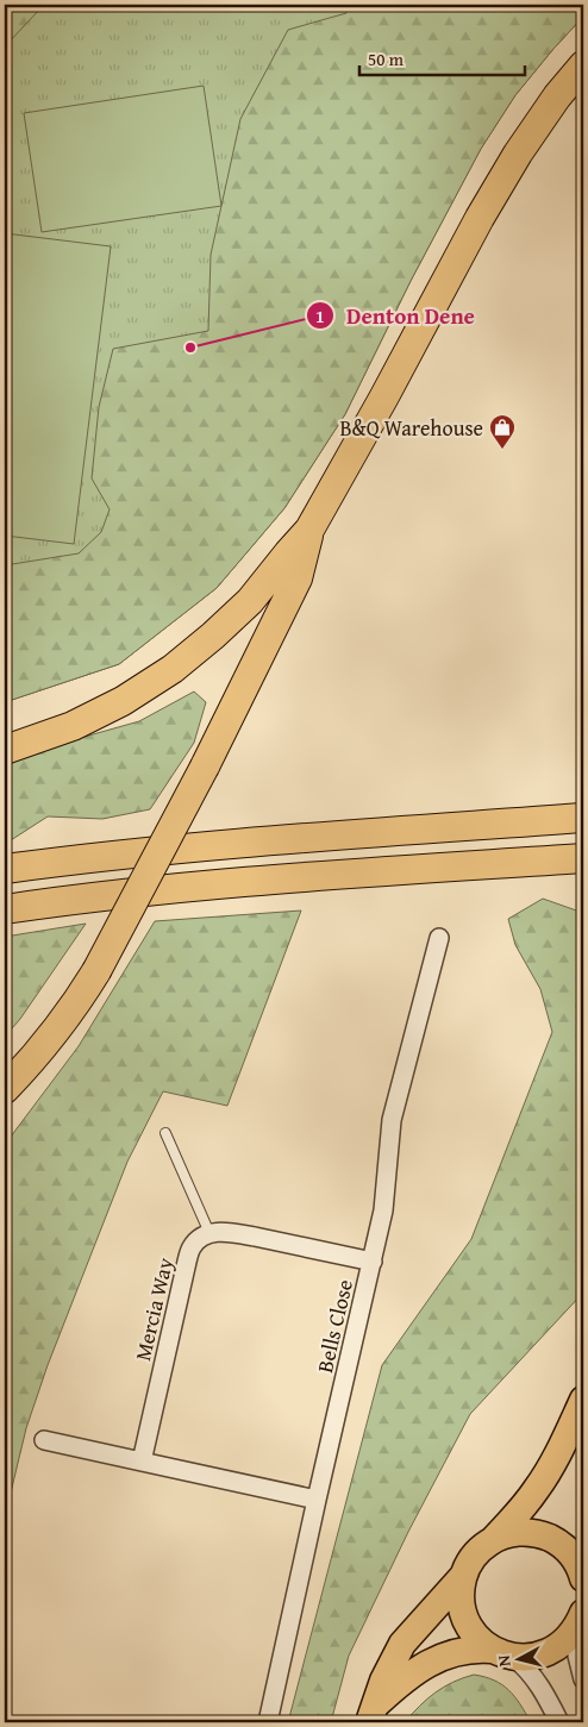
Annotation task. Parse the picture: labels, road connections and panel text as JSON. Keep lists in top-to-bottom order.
{
  "streets": {
    "street": ["Mercia Way", "Bells Close"]
  },
  "places": {
    "other": ["Denton Dene"],
    "shop": ["B&Q Warehouse"]
  },
  "scale_bar": "50 m",
  "north": "left"
}
